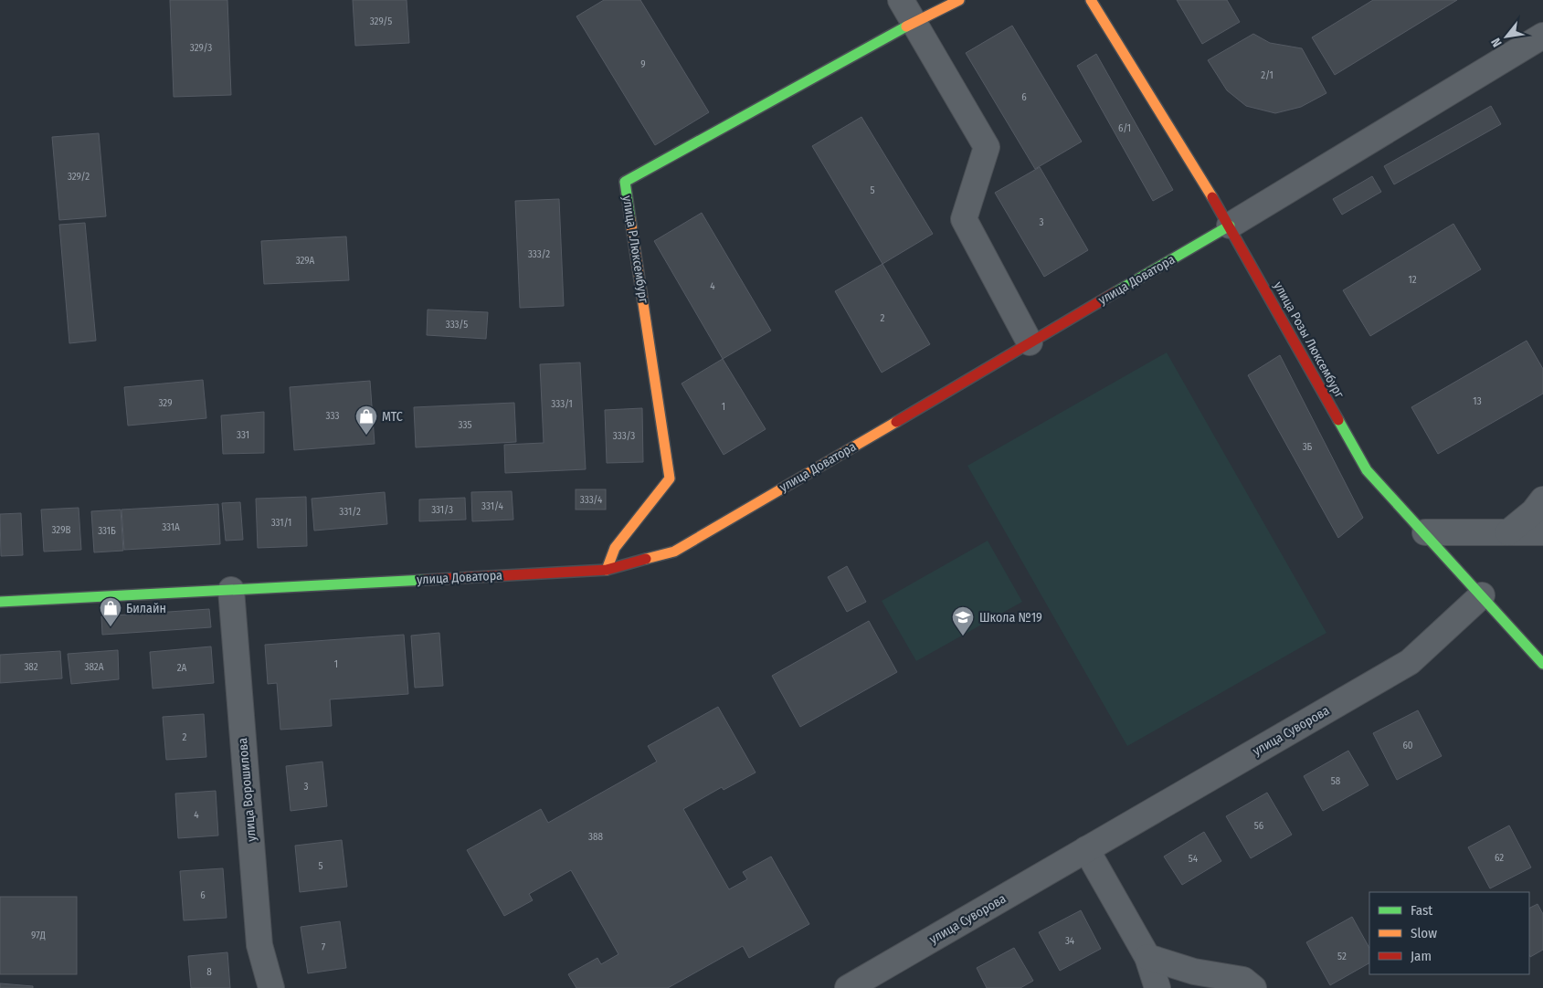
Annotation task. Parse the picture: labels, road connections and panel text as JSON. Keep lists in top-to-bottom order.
{
  "streets": {
    "street": [
      "улица Р.Люксембург",
      "улица Доватора",
      "улица Розы Люксембург",
      "улица Суворова",
      "улица Ворошилова"
    ]
  },
  "crossings": [
    ["улица Р.Люксембург", "улица Доватора"],
    ["улица Доватора", "улица Розы Люксембург"],
    ["улица Доватора", "улица Ворошилова"],
    ["улица Розы Люксембург", "улица Суворова"]
  ],
  "places": {
    "shop": ["МТС", "Билайн"],
    "school or university": ["Школа №19"]
  },
  "house_numbers": [
    "329/5",
    "329/3",
    "9",
    "2/1",
    "6",
    "6/1",
    "329/2",
    "5",
    "3",
    "333/2",
    "329А",
    "12",
    "4",
    "2",
    "333/5",
    "13",
    "329",
    "333/1",
    "1",
    "333",
    "335",
    "331",
    "333/3",
    "3Б",
    "333/4",
    "331/4",
    "331/3",
    "331/2",
    "331/1",
    "331А",
    "329В",
    "331Б",
    "1",
    "382",
    "382А",
    "2А",
    "2",
    "60",
    "58",
    "3",
    "4",
    "56",
    "388",
    "62",
    "54",
    "5",
    "6",
    "97Д",
    "34",
    "7",
    "52",
    "8"
  ],
  "legend": ["Fast", "Slow", "Jam"],
  "north": "bottom left"
}
